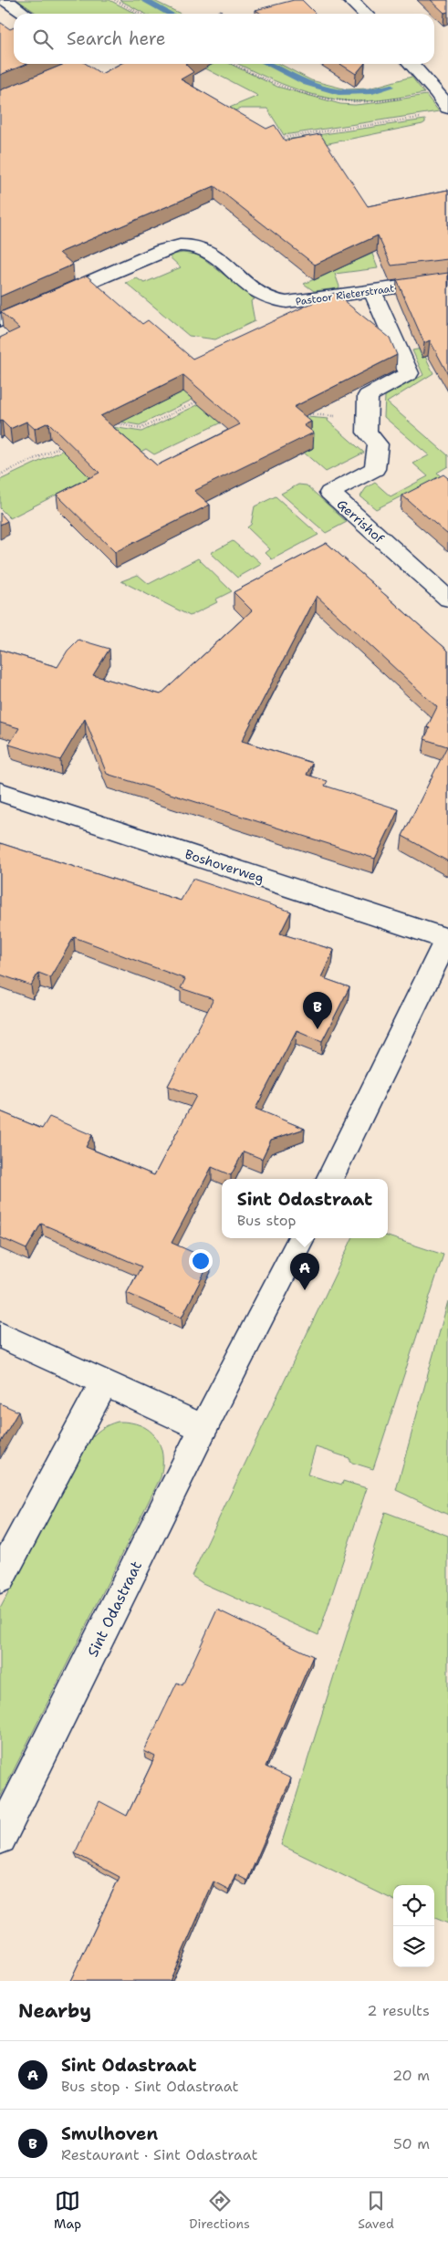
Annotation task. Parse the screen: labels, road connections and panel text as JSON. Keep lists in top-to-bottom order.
{
  "streets": {
    "street": [
      "Pastoor Rieterstraat",
      "Gerrishof",
      "Boshoverweg",
      "Sint Odastraat"
    ]
  },
  "crossings": [
    ["Pastoor Rieterstraat", "Gerrishof"]
  ],
  "page": {
    "search": "Search here",
    "pins": ["B", "A"],
    "popup": ["Sint Odastraat", "Bus stop"],
    "heading": ["Nearby", "2 results"],
    "list": [
      {
        "mark": "A",
        "name": "Sint Odastraat",
        "note": "Bus stop · Sint Odastraat",
        "value": "20 m"
      },
      {
        "mark": "B",
        "name": "Smulhoven",
        "note": "Restaurant · Sint Odastraat",
        "value": "50 m"
      }
    ],
    "nav": ["Map", "Directions", "Saved"]
  }
}
